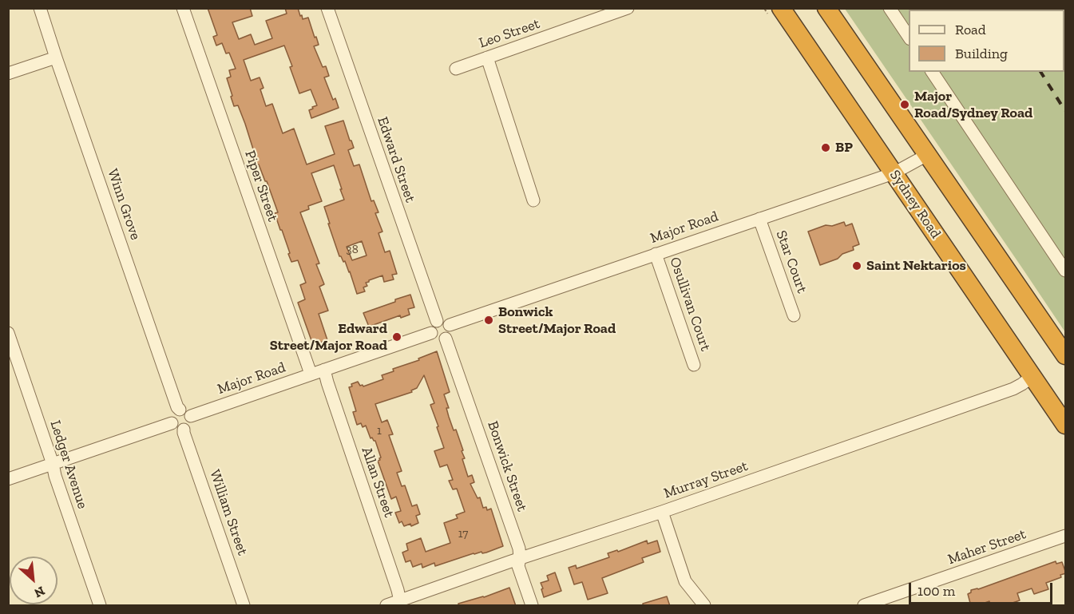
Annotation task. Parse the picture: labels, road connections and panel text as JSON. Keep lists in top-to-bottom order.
{
  "streets": {
    "highway": ["Sydney Road"],
    "street": [
      "Leo Street",
      "Edward Street",
      "Piper Street",
      "Winn Grove",
      "Major Road",
      "Star Court",
      "Osullivan Court",
      "Ledger Avenue",
      "Bonwick Street",
      "Murray Street",
      "Allan Street",
      "William Street",
      "Maher Street"
    ]
  },
  "crossings": [
    ["Edward Street", "Major Road"],
    ["Edward Street", "Bonwick Street"],
    ["Piper Street", "Major Road"],
    ["Winn Grove", "Major Road"],
    ["Winn Grove", "William Street"],
    ["Sydney Road", "Major Road"],
    ["Sydney Road", "Murray Street"],
    ["Major Road", "Star Court"],
    ["Major Road", "Osullivan Court"],
    ["Major Road", "Bonwick Street"],
    ["Major Road", "Allan Street"],
    ["Major Road", "William Street"],
    ["Bonwick Street", "Murray Street"],
    ["Murray Street", "Allan Street"]
  ],
  "places": [
    "Major Road/Sydney Road",
    "BP",
    "Saint Nektarios",
    "Bonwick Street/Major Road",
    "Edward Street/Major Road"
  ],
  "house_numbers": ["38", "1", "17"],
  "legend": ["Road", "Building"],
  "scale_bar": "100 m",
  "north": "bottom right"
}
